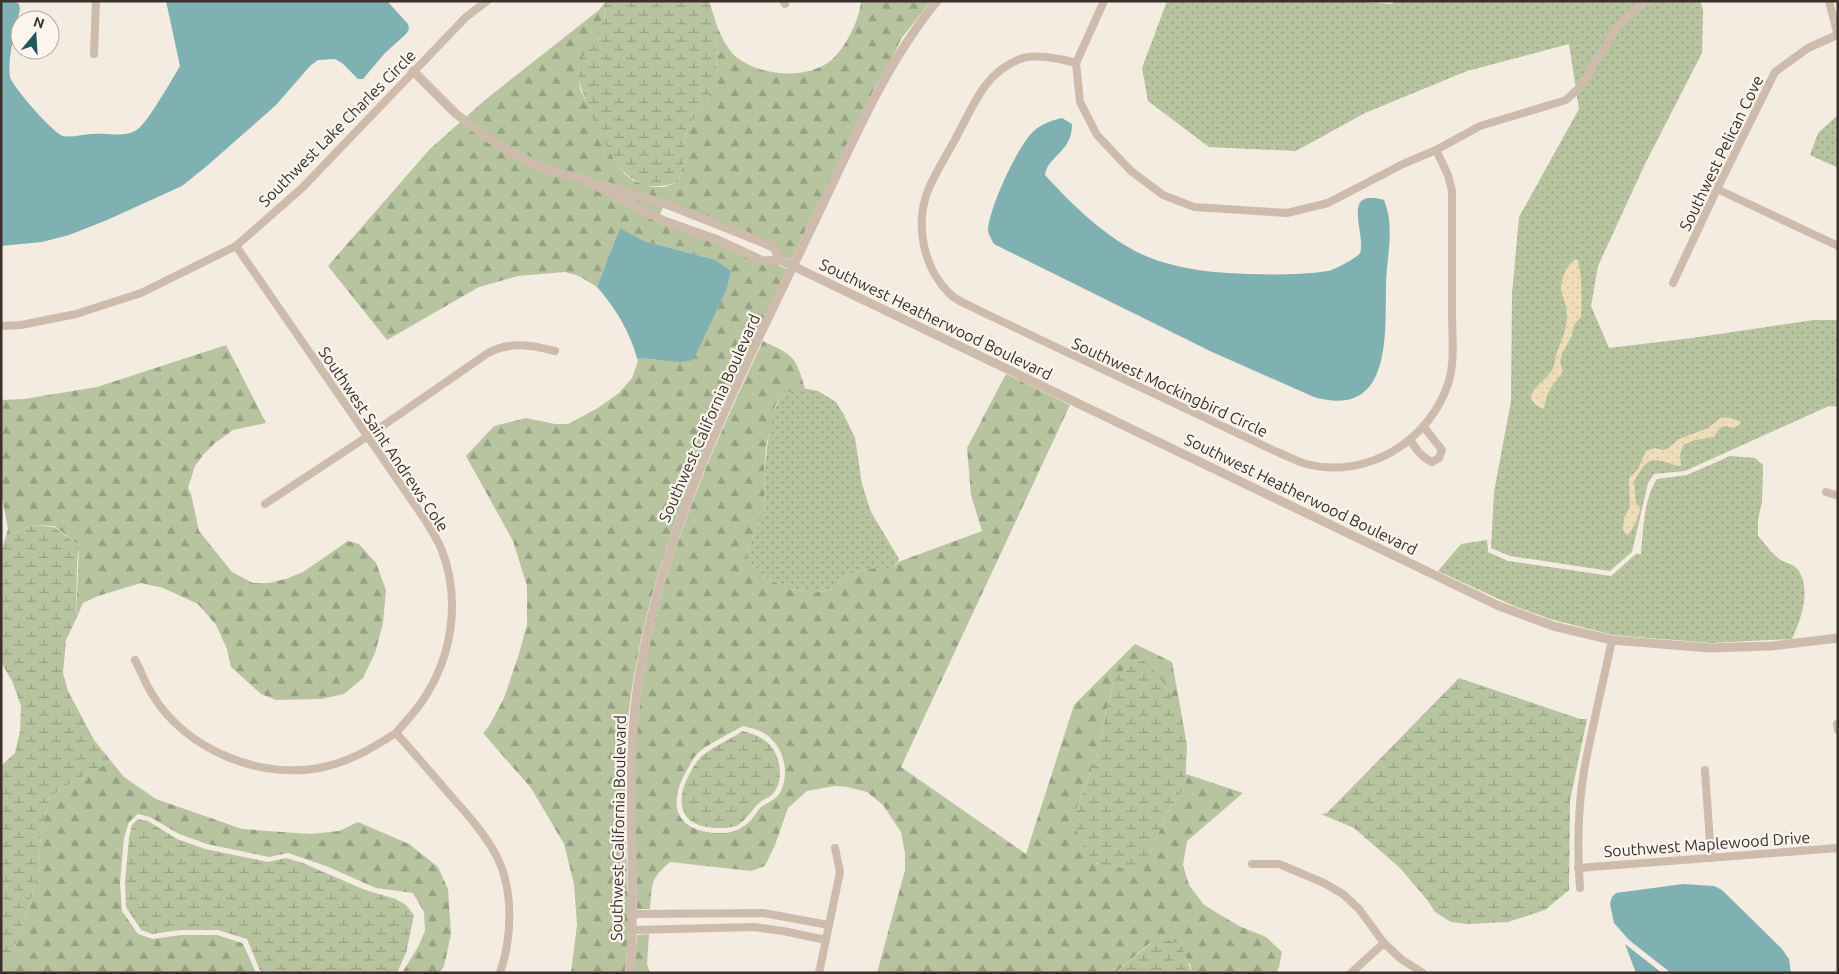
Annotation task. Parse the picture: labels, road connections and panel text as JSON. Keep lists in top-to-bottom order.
{
  "streets": {
    "street": [
      "Southwest Lake Charles Circle",
      "Southwest Pelican Cove",
      "Southwest Heatherwood Boulevard",
      "Southwest Mockingbird Circle",
      "Southwest California Boulevard",
      "Southwest Saint Andrews Cole",
      "Southwest Maplewood Drive"
    ]
  },
  "crossings": [
    ["Southwest Lake Charles Circle", "Southwest Heatherwood Boulevard"],
    ["Southwest Lake Charles Circle", "Southwest Saint Andrews Cole"],
    ["Southwest Heatherwood Boulevard", "Southwest California Boulevard"]
  ],
  "north": "top"
}
